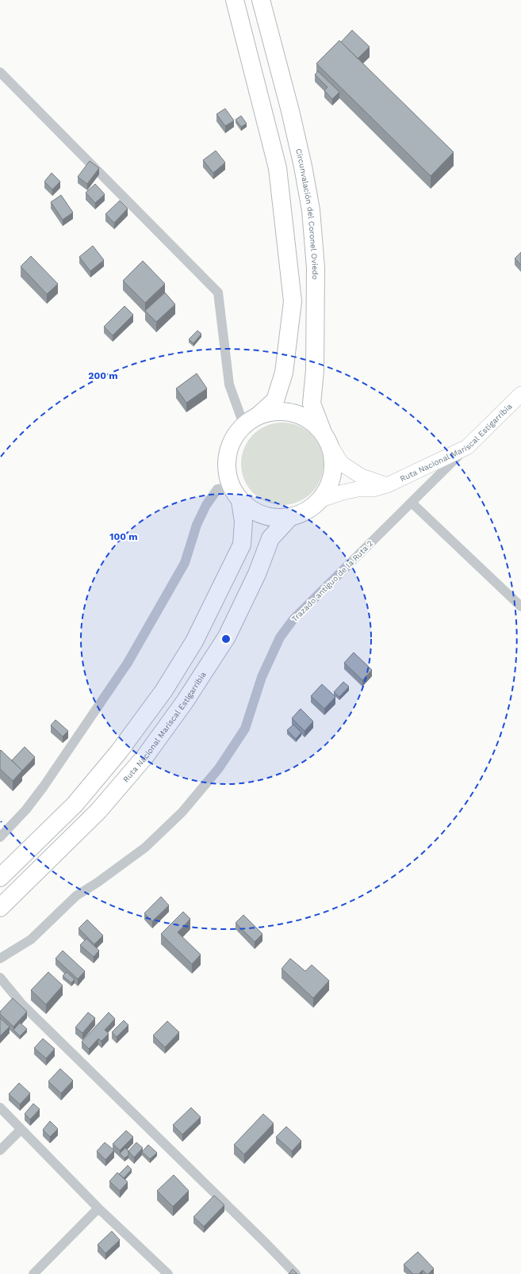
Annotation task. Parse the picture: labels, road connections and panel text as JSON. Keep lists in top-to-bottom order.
{
  "streets": {
    "highway": ["Circunvalación del Coronel Oviedo", "Ruta Nacional Mariscal Estigarribia"],
    "street": ["Trazado antiguo de la Ruta 2"]
  },
  "crossings": [
    ["Circunvalación del Coronel Oviedo", "Ruta Nacional Mariscal Estigarribia"],
    ["Ruta Nacional Mariscal Estigarribia", "Trazado antiguo de la Ruta 2"]
  ],
  "rings": ["200 m", "100 m"]
}
